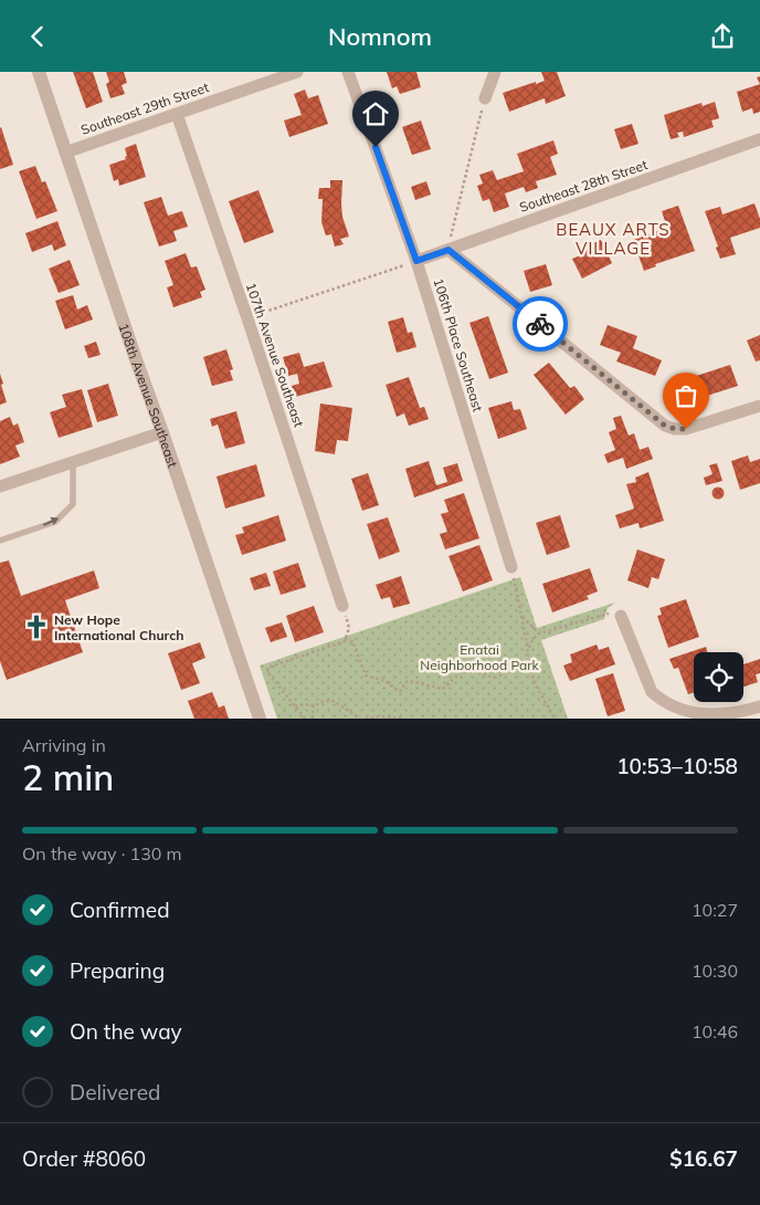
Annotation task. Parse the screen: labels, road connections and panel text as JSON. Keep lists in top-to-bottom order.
{
  "streets": {
    "street": [
      "Southeast 29th Street",
      "Southeast 28th Street",
      "106th Place Southeast",
      "107th Avenue Southeast",
      "108th Avenue Southeast"
    ]
  },
  "crossings": [
    ["Southeast 29th Street", "107th Avenue Southeast"],
    ["Southeast 29th Street", "108th Avenue Southeast"],
    ["Southeast 28th Street", "106th Place Southeast"]
  ],
  "districts": ["BEAUX ARTS VILLAGE"],
  "parks": ["Enatai Neighborhood Park"],
  "places": {
    "church": ["New Hope International Church"]
  },
  "page": {
    "header": "Nomnom",
    "heading": ["2 min", "Arriving in", "10:53–10:58"],
    "panel": ["Order #8060", "$16.67"],
    "bar": "On the way · 130 m",
    "list": [
      ["Confirmed", "10:27"],
      ["Preparing", "10:30"],
      ["On the way", "10:46"],
      "Delivered"
    ]
  }
}
